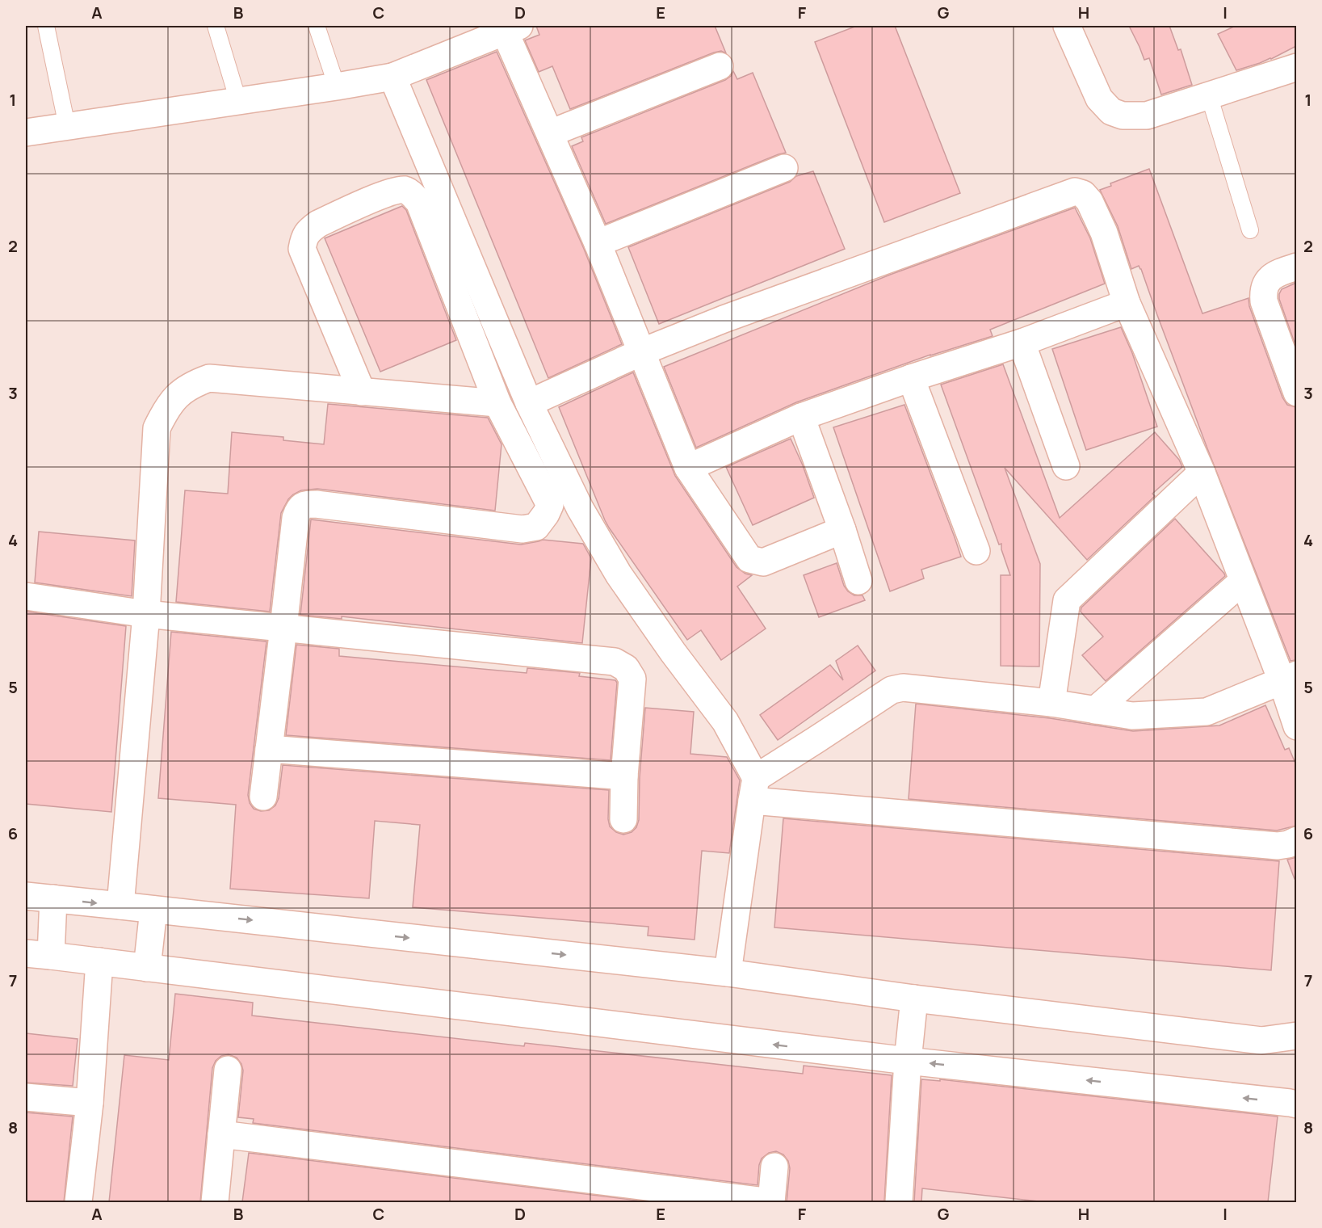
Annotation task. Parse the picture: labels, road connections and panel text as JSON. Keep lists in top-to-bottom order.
{
  "grid": {
    "columns": [
      "A",
      "B",
      "C",
      "D",
      "E",
      "F",
      "G",
      "H",
      "I"
    ],
    "rows": [
      "1",
      "2",
      "3",
      "4",
      "5",
      "6",
      "7",
      "8"
    ]
  }
}
